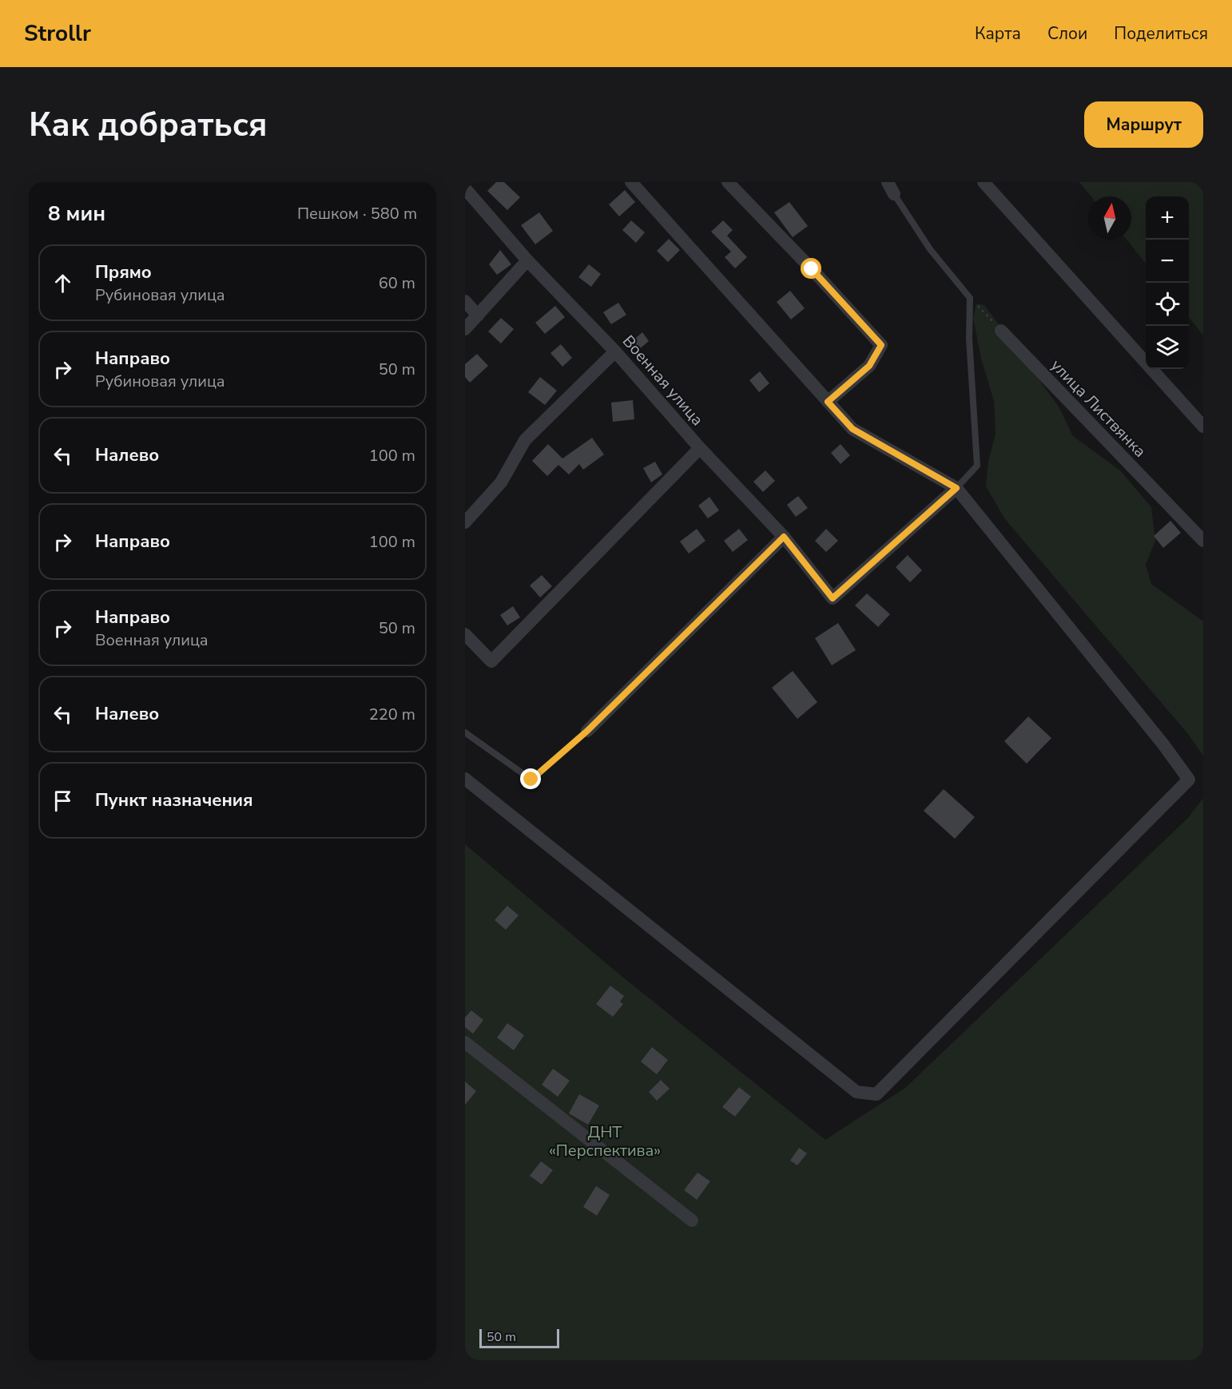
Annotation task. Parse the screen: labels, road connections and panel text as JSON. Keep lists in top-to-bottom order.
{
  "streets": {
    "street": ["Военная улица", "улица Листвянка"]
  },
  "parks": ["ДНТ «Перспектива»"],
  "scale_bar": "50 m",
  "north": "top",
  "page": {
    "header": "Strollr",
    "nav": ["Карта", "Слои", "Поделиться"],
    "buttons": "Маршрут",
    "title": "Как добраться",
    "heading": ["8 мин", "Пешком · 580 m"],
    "map_buttons": ["+", "−"],
    "list": [
      ["Прямо", "Рубиновая улица", "60 m"],
      ["Направо", "Рубиновая улица", "50 m"],
      ["Налево", "100 m"],
      ["Направо", "100 m"],
      ["Направо", "Военная улица", "50 m"],
      ["Налево", "220 m"],
      "Пункт назначения"
    ],
    "scale": "50 m"
  }
}
